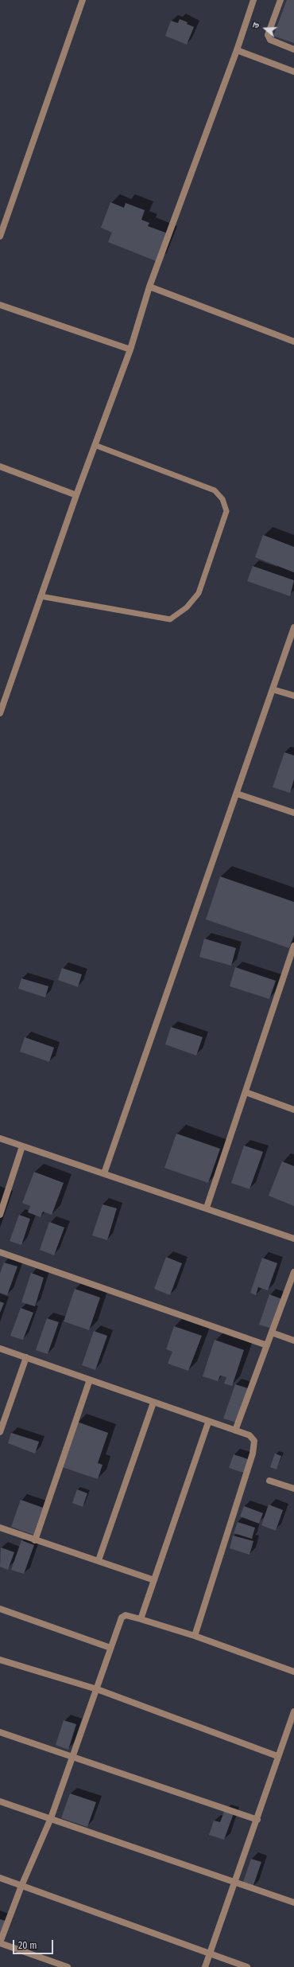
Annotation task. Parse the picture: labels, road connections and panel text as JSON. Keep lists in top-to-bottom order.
{
  "scale_bar": "20 m",
  "north": "left"
}
